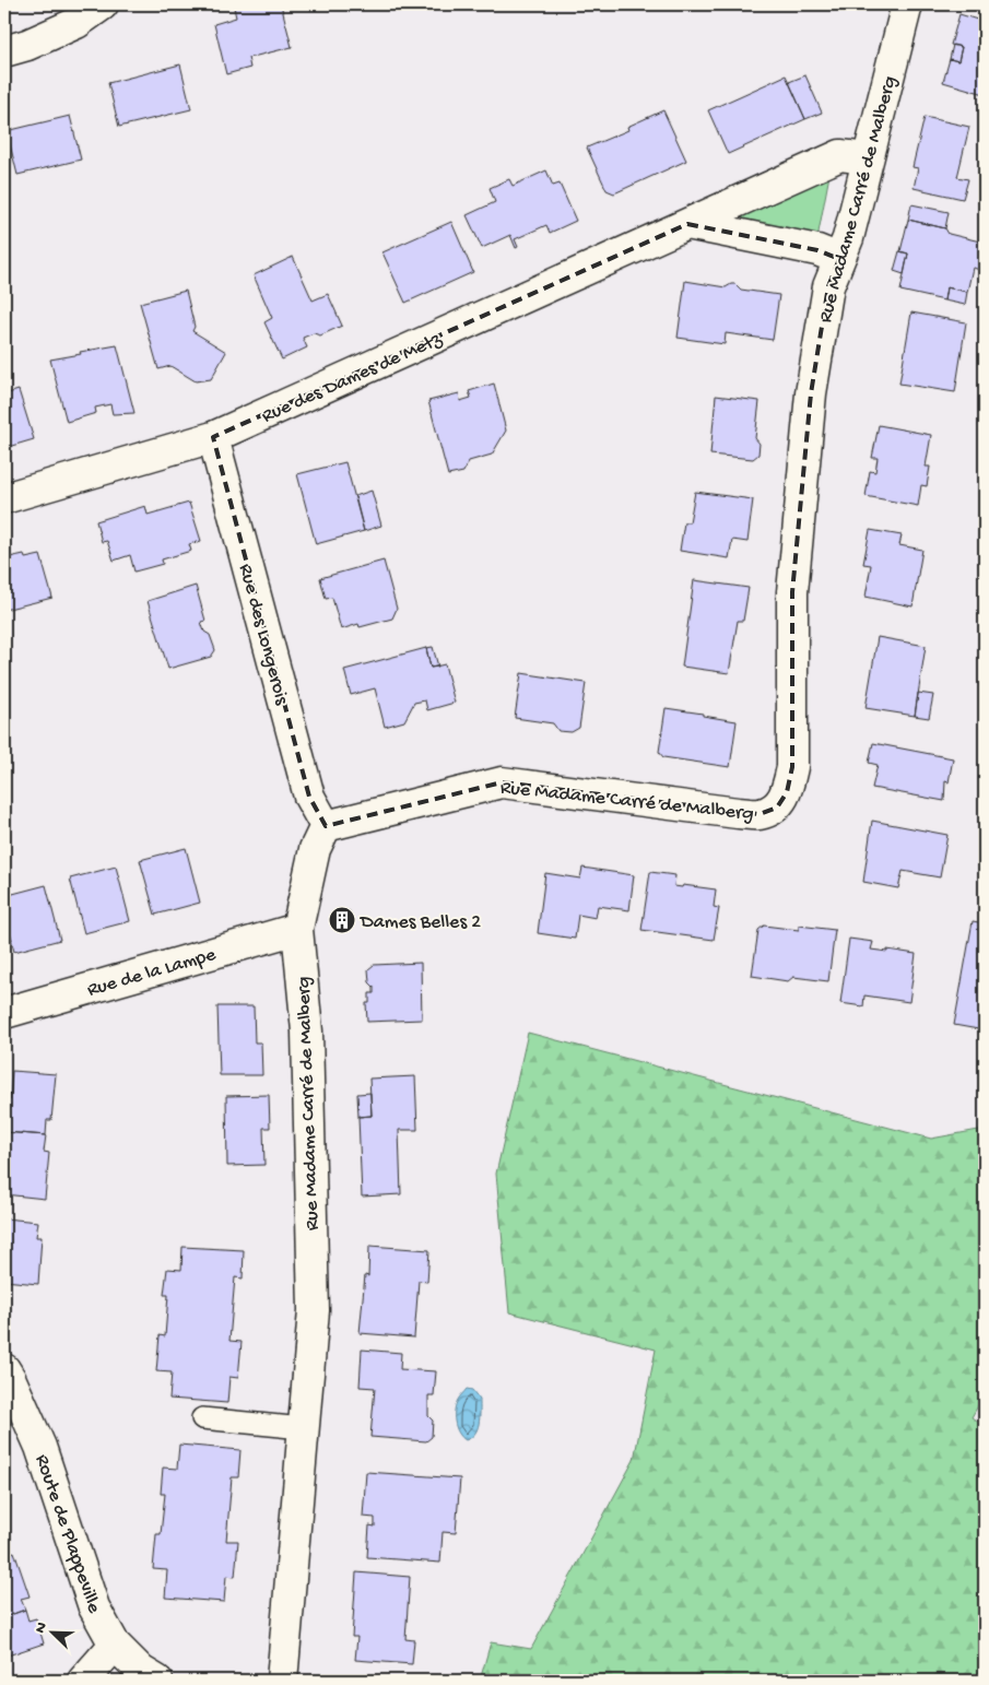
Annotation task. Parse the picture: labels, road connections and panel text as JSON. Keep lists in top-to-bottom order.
{
  "streets": {
    "street": [
      "Rue Madame Carré de Malberg",
      "Rue des Dames de Metz",
      "Rue des Longerois",
      "Rue de la Lampe",
      "Route de Plappeville"
    ]
  },
  "crossings": [
    ["Rue Madame Carré de Malberg", "Rue des Dames de Metz"],
    ["Rue Madame Carré de Malberg", "Rue des Longerois"],
    ["Rue Madame Carré de Malberg", "Rue de la Lampe"],
    ["Rue des Dames de Metz", "Rue des Longerois"]
  ],
  "places": {
    "building": ["Dames Belles 2"]
  },
  "north": "top left"
}
